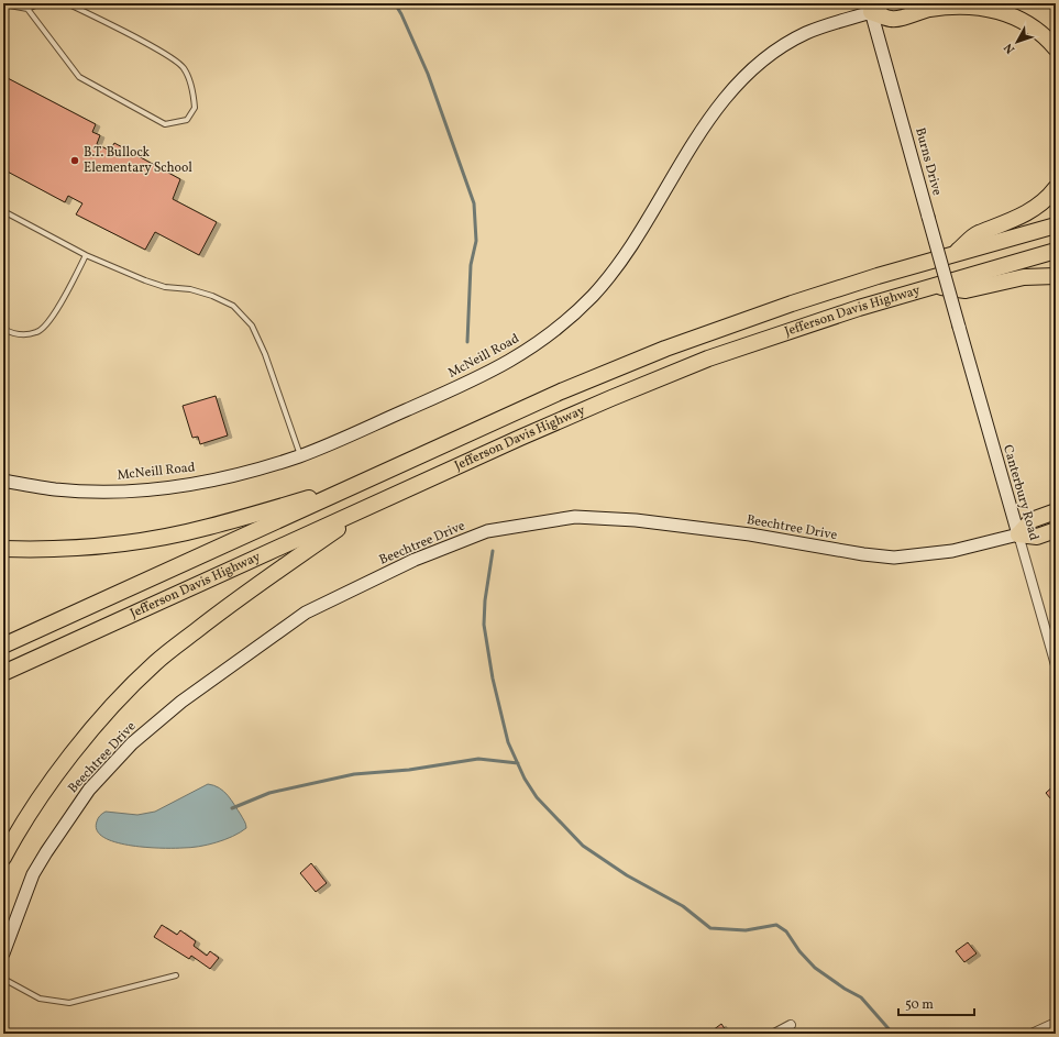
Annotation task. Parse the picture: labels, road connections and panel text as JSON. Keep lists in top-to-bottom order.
{
  "streets": {
    "highway": ["Jefferson Davis Highway"],
    "street": [
      "Burns Drive",
      "McNeill Road",
      "Canterbury Road",
      "Beechtree Drive"
    ]
  },
  "crossings": [
    ["Burns Drive", "McNeill Road"],
    ["Burns Drive", "Canterbury Road"],
    ["Canterbury Road", "Beechtree Drive"]
  ],
  "places": ["B.T. Bullock Elementary School"],
  "scale_bar": "50 m",
  "north": "bottom left"
}
